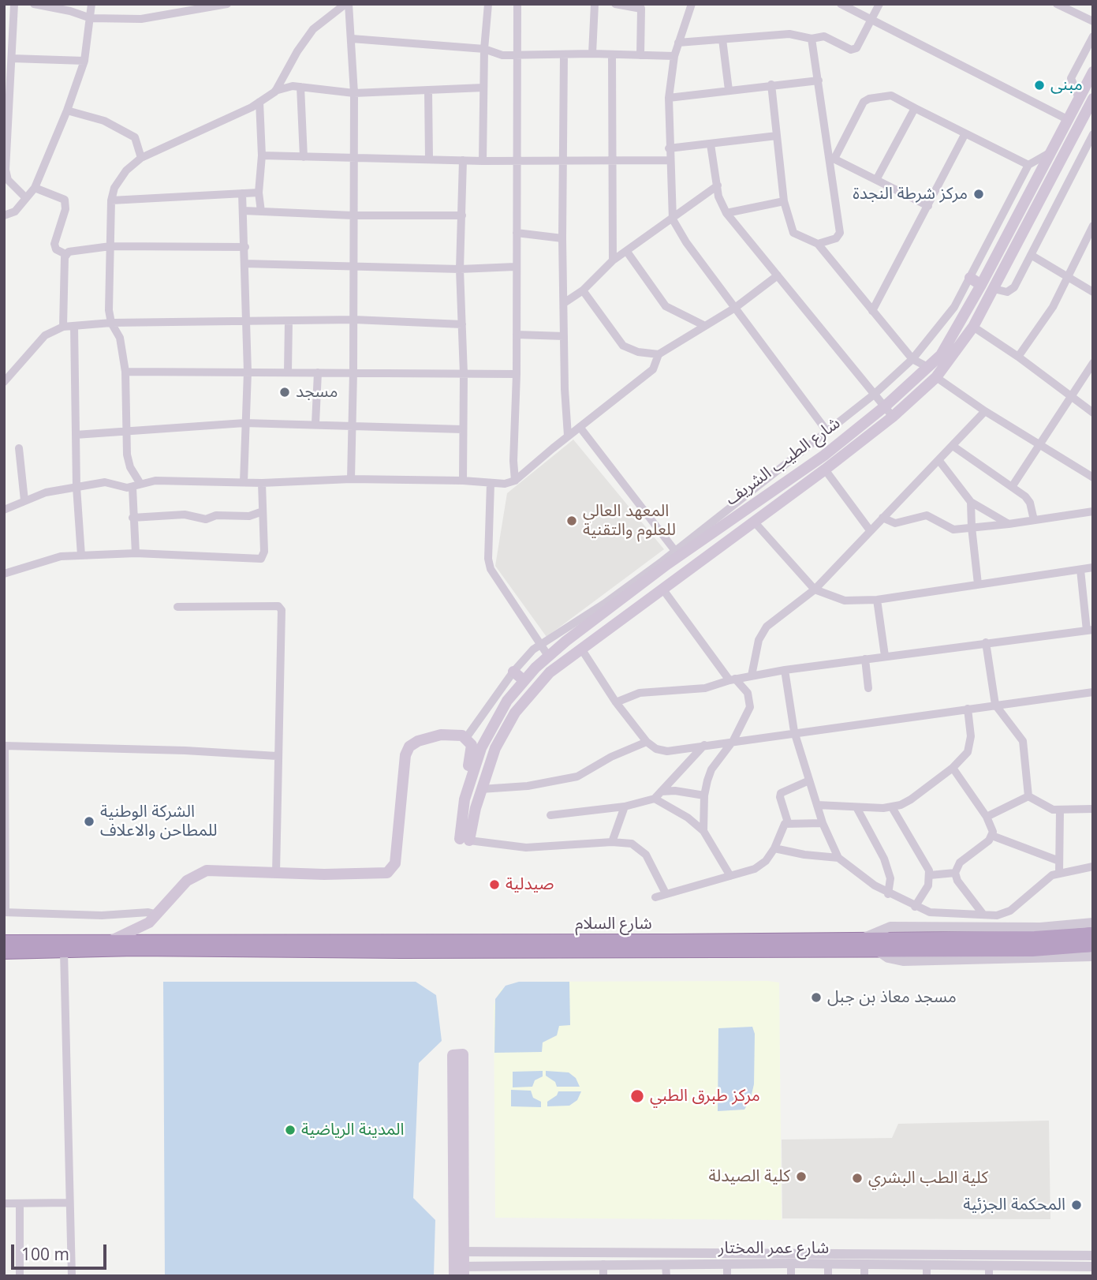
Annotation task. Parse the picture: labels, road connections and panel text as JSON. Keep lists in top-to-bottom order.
{
  "streets": {
    "highway": ["شارع السلام"],
    "main road": ["شارع الطيب الشريف"],
    "street": ["شارع عمر المختار"]
  },
  "places": [
    "مبنى",
    "مركز شرطة النجدة",
    "مسجد",
    "المعهد العالي للعلوم والتقنية",
    "الشركة الوطنية للمطاحن والاعلاف",
    "صيدلية",
    "مسجد معاذ بن جبل",
    "مركز طبرق الطبي",
    "المدينة الرياضية",
    "كلية الصيدلة",
    "كلية الطب البشري",
    "المحكمة الجزئية"
  ],
  "scale_bar": "100 m"
}
